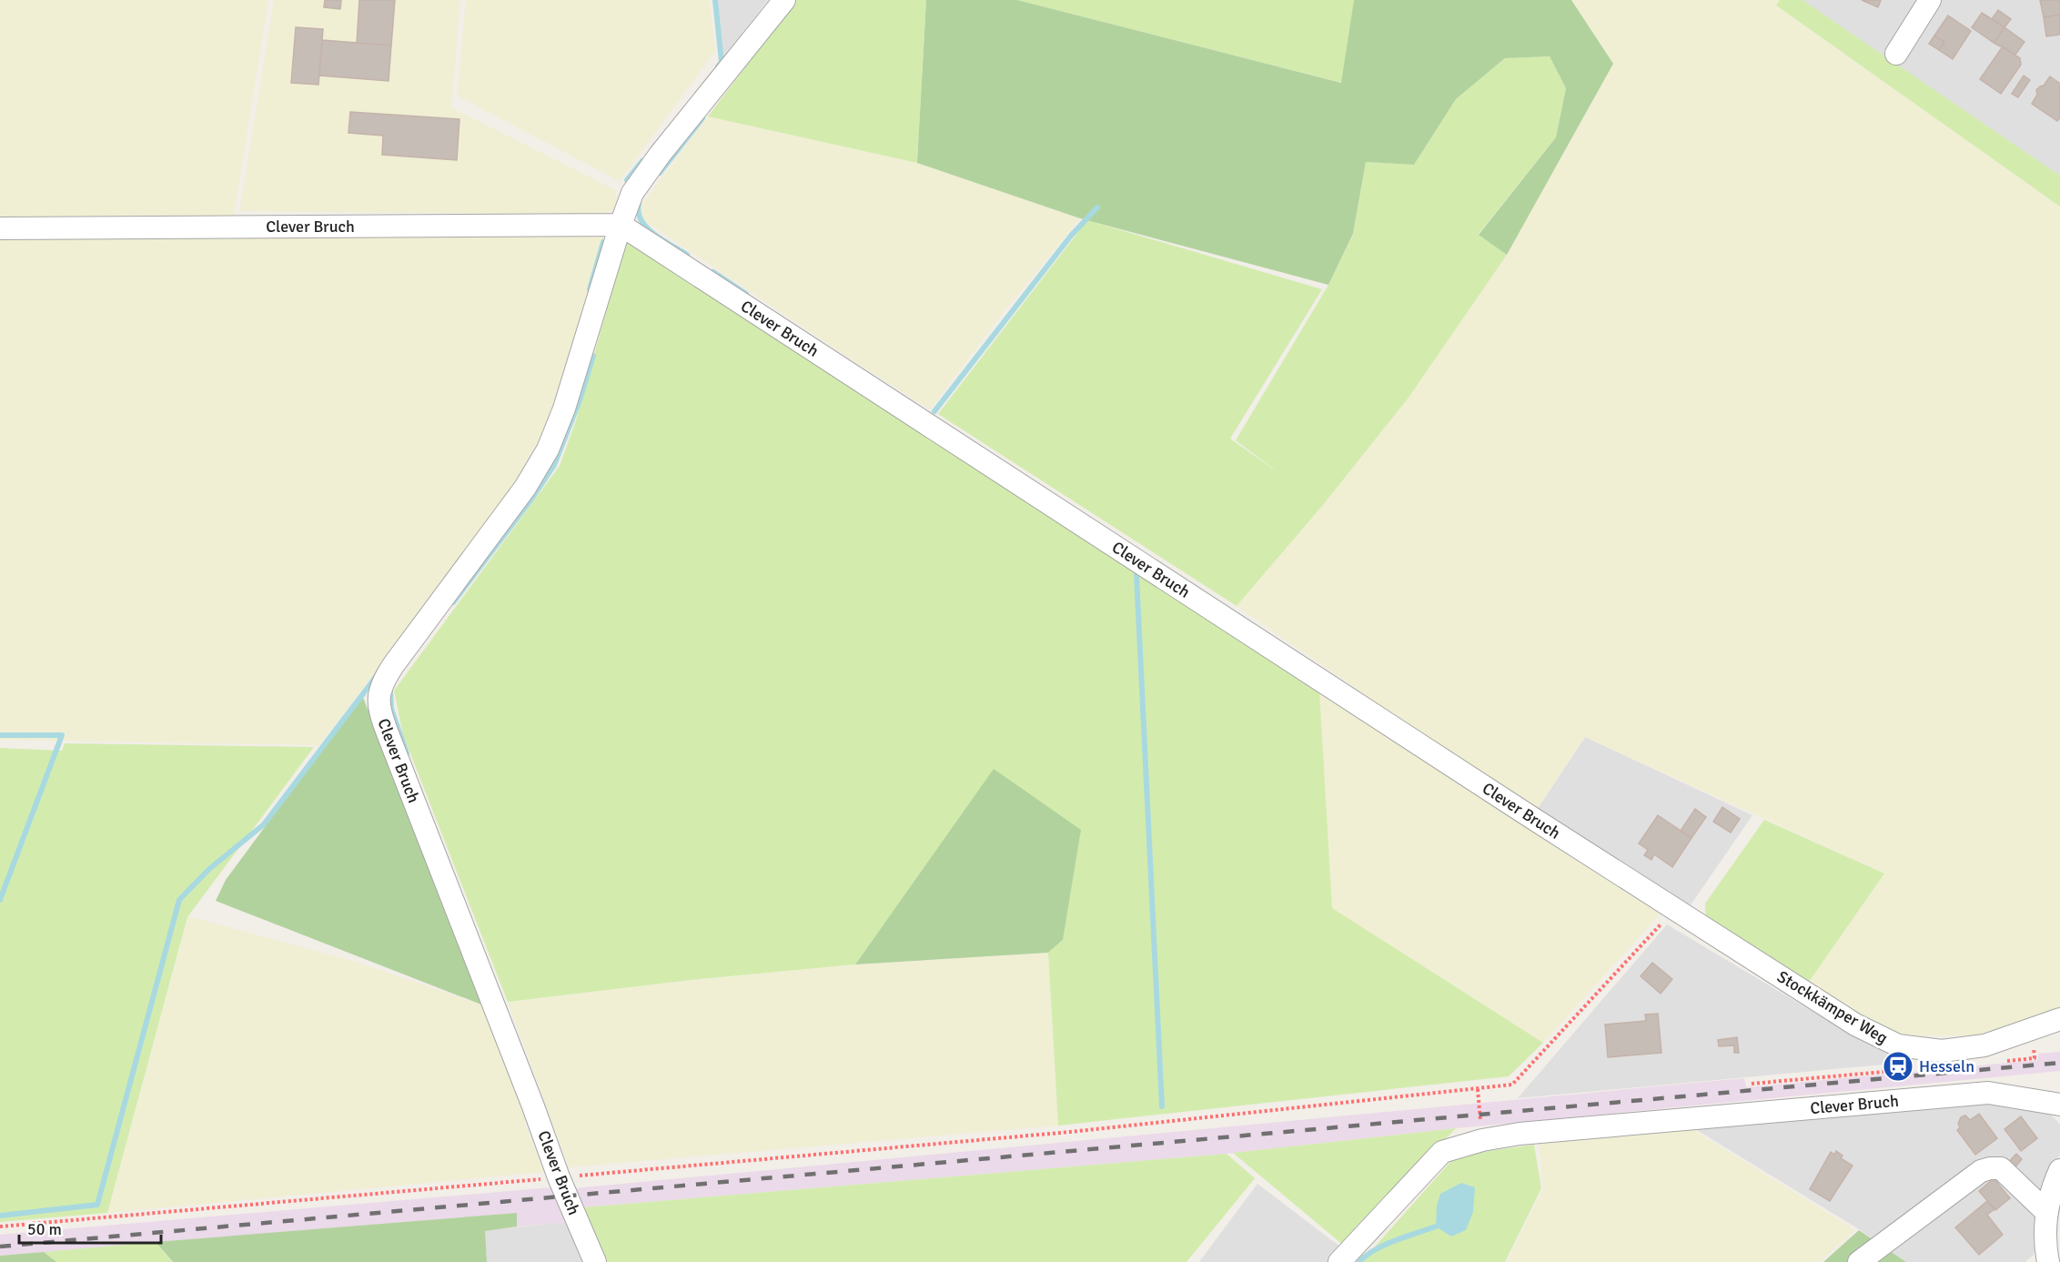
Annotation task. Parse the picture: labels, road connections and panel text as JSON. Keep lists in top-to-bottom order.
{
  "streets": {
    "street": ["Clever Bruch", "Stockkämper Weg"]
  },
  "crossings": [
    ["Clever Bruch", "Stockkämper Weg"]
  ],
  "places": {
    "station": ["Hesseln"]
  },
  "scale_bar": "50 m"
}
